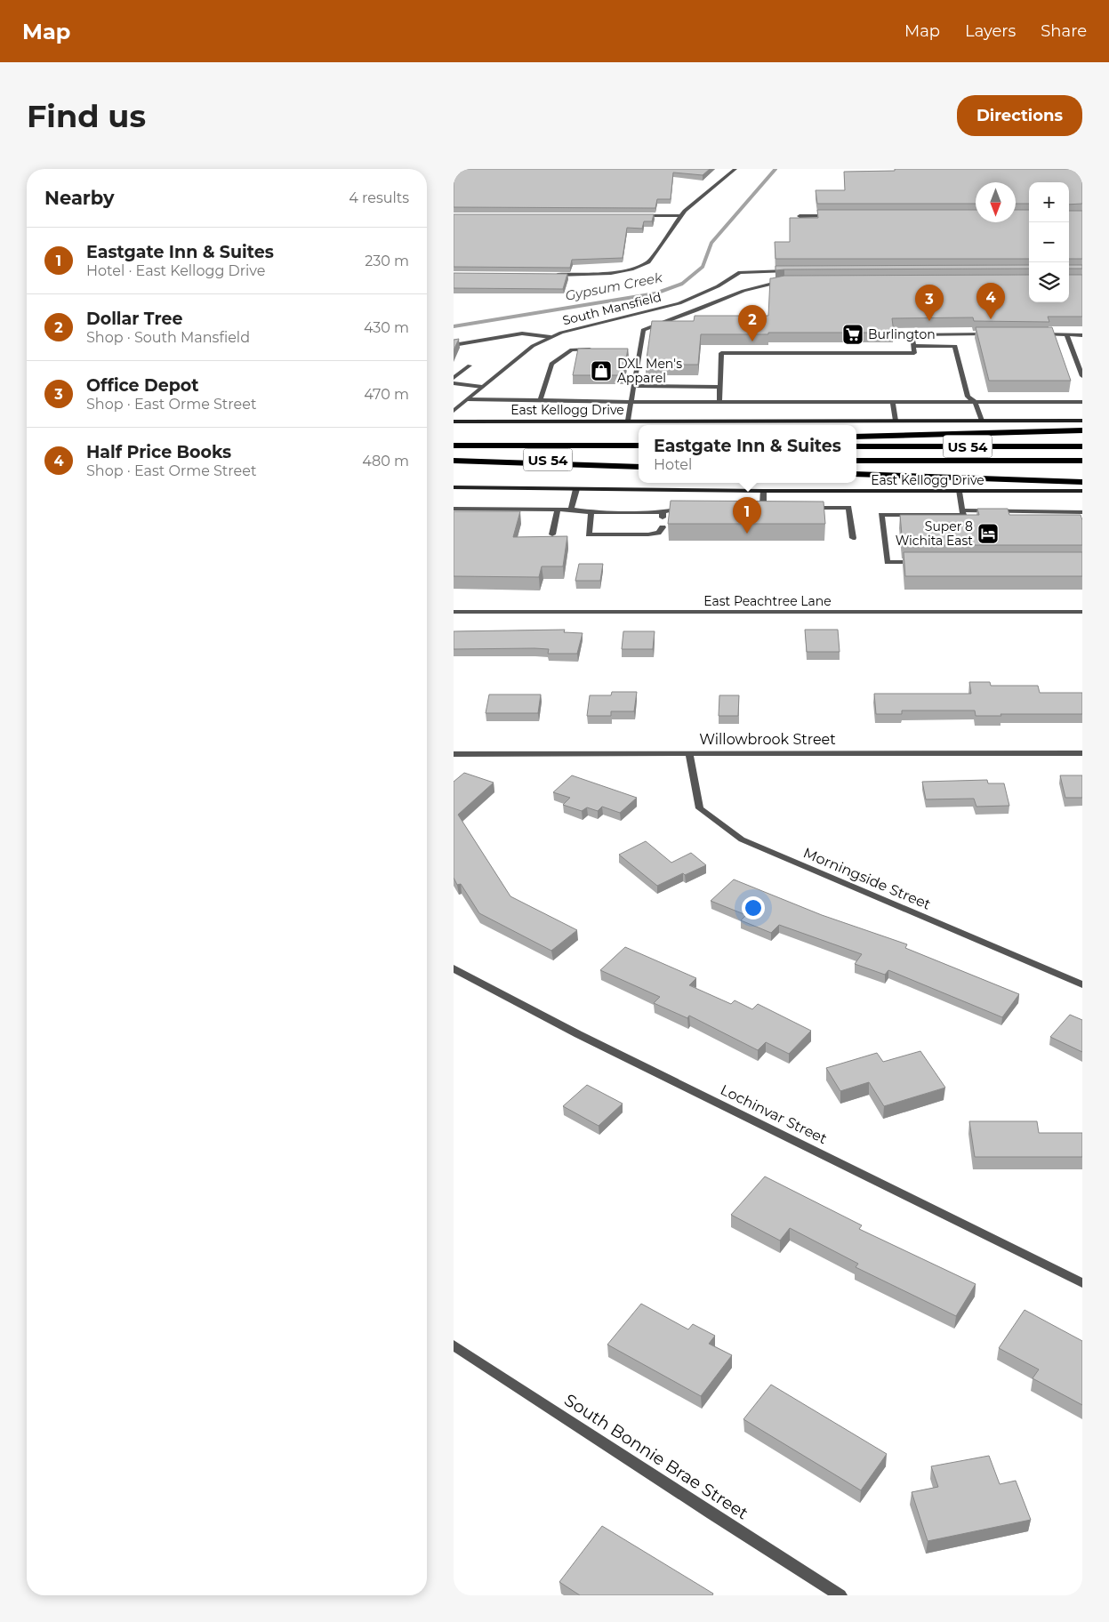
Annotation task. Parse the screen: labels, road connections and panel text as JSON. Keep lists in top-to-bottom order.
{
  "streets": {
    "highway": ["US 54"],
    "main road": ["East Kellogg Drive"],
    "street": [
      "South Mansfield",
      "East Peachtree Lane",
      "Willowbrook Street",
      "Morningside Street",
      "Lochinvar Street",
      "South Bonnie Brae Street"
    ]
  },
  "crossings": [
    ["Willowbrook Street", "Morningside Street"]
  ],
  "water": ["Gypsum Creek"],
  "places": {
    "supermarket": ["Burlington"],
    "shop": ["DXL Men's Apparel"],
    "hotel": ["Super 8 Wichita East"]
  },
  "north": "bottom",
  "page": {
    "header": "Map",
    "nav": ["Map", "Layers", "Share"],
    "buttons": "Directions",
    "title": "Find us",
    "heading": ["Nearby", "4 results"],
    "map_buttons": ["+", "−"],
    "list": [
      {
        "mark": "1",
        "name": "Eastgate Inn & Suites",
        "note": "Hotel · East Kellogg Drive",
        "value": "230 m"
      },
      {
        "mark": "2",
        "name": "Dollar Tree",
        "note": "Shop · South Mansfield",
        "value": "430 m"
      },
      {
        "mark": "3",
        "name": "Office Depot",
        "note": "Shop · East Orme Street",
        "value": "470 m"
      },
      {
        "mark": "4",
        "name": "Half Price Books",
        "note": "Shop · East Orme Street",
        "value": "480 m"
      }
    ],
    "pins": [
      "4",
      "3",
      "2",
      "1"
    ],
    "popup": ["Eastgate Inn & Suites", "Hotel"]
  }
}
